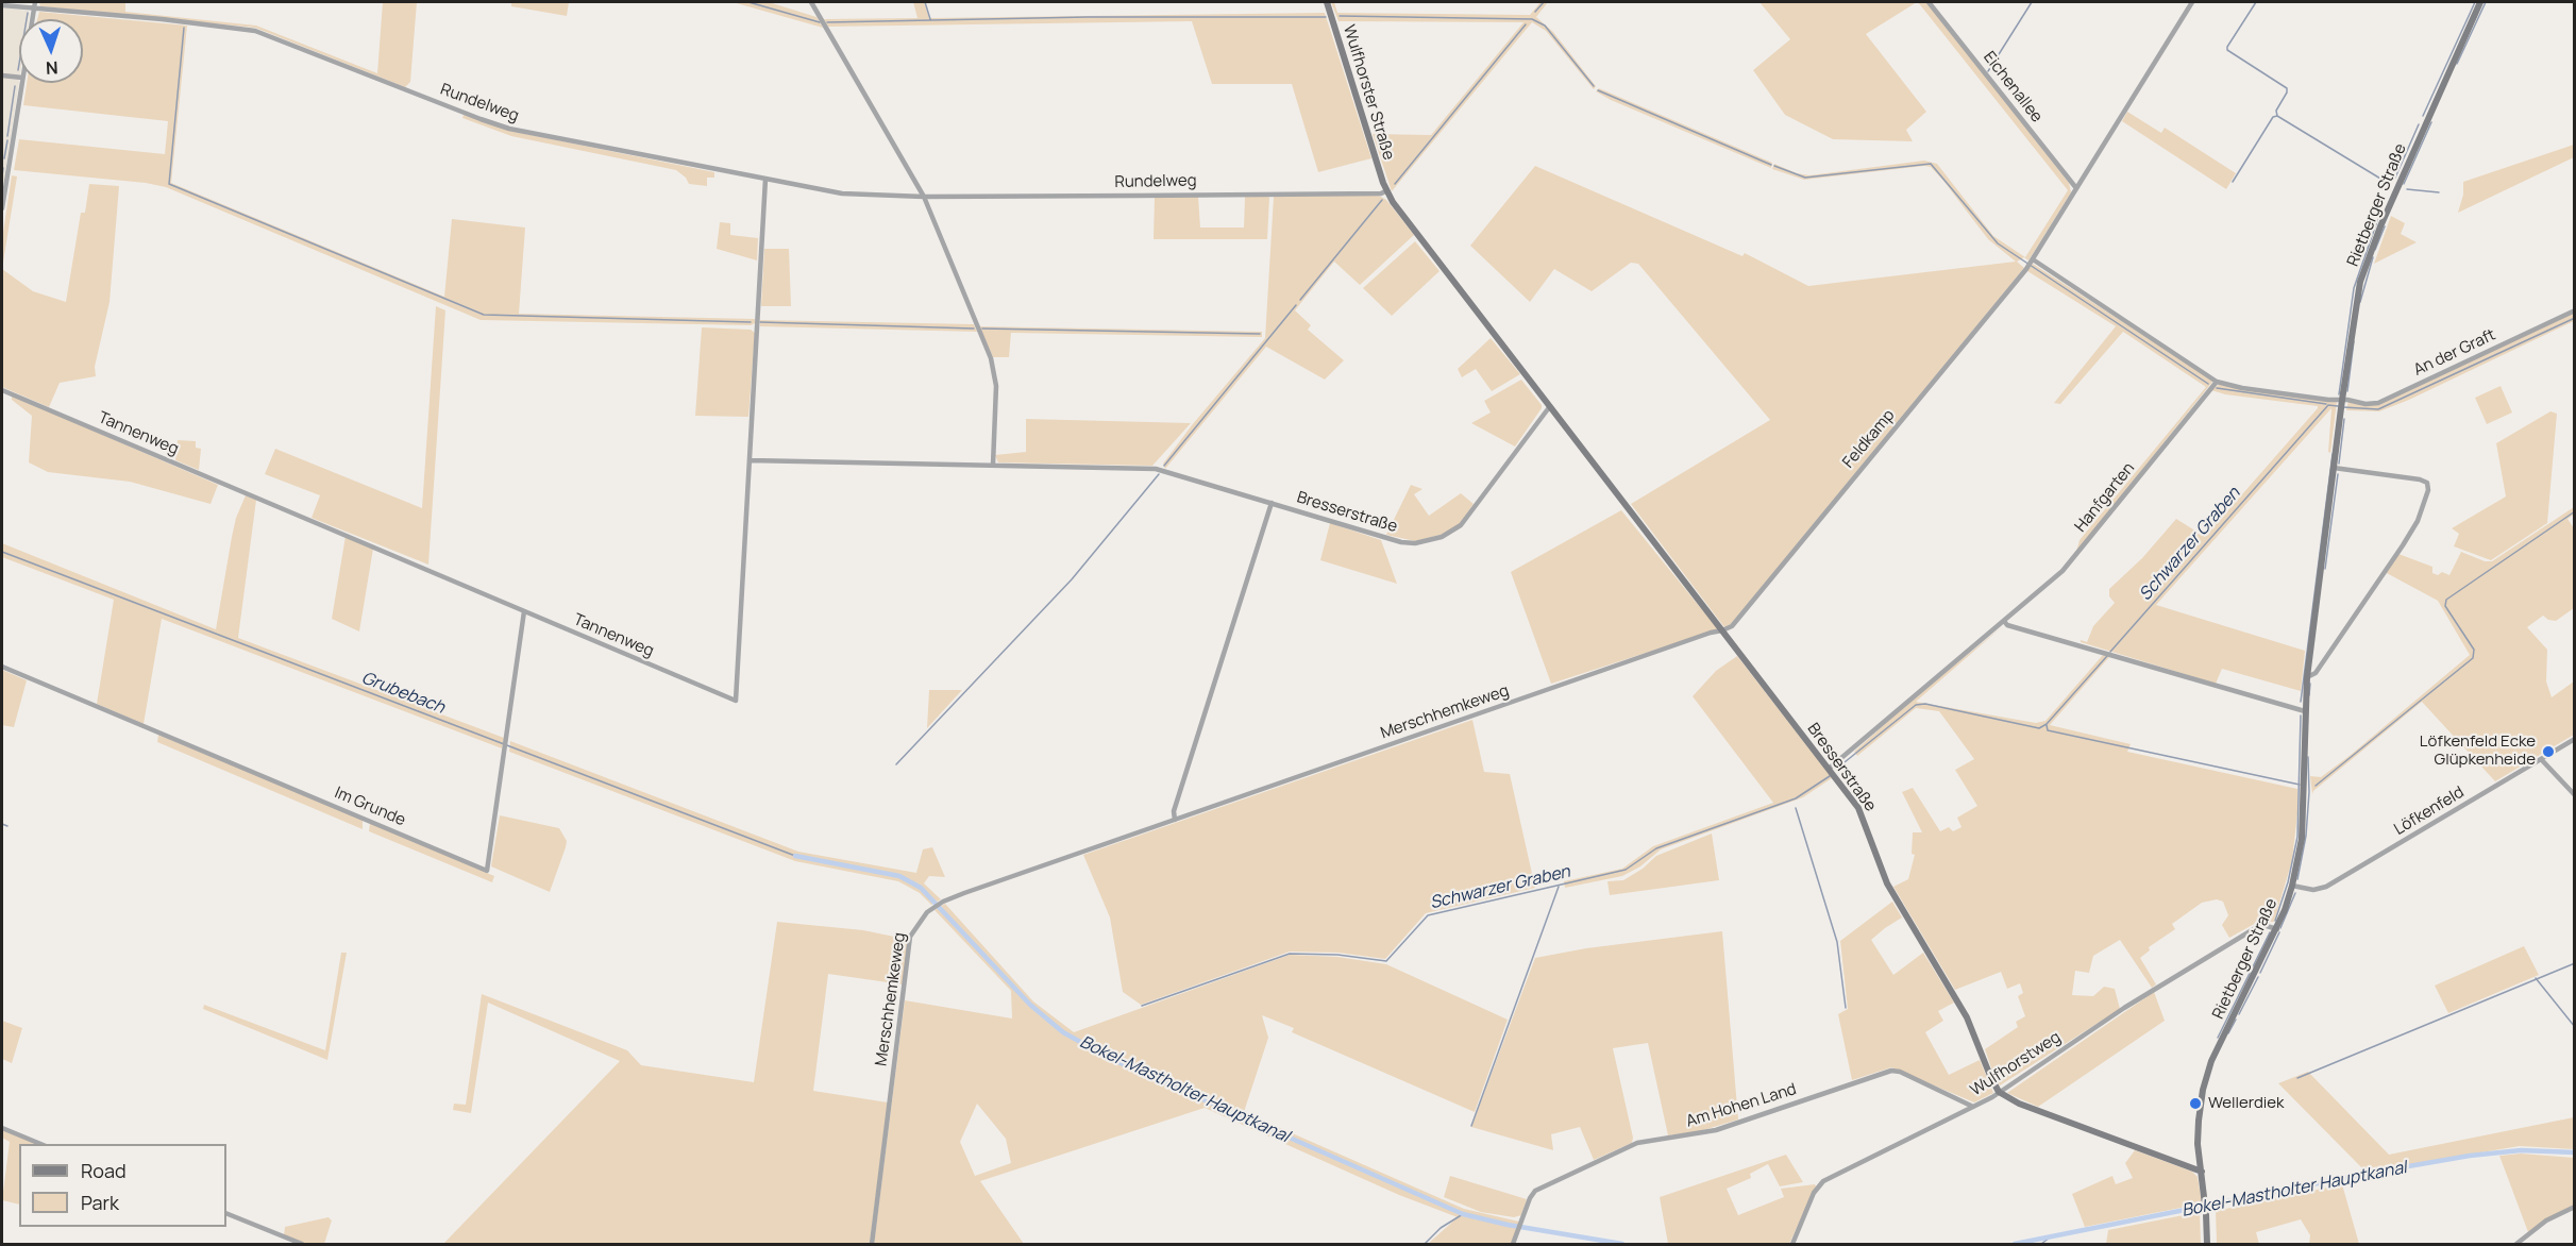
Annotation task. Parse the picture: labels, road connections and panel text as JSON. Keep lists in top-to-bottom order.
{
  "streets": {
    "street": [
      "Eichenallee",
      "Wulfhorster Straße",
      "Rundelweg",
      "Rietberger Straße",
      "An der Graft",
      "Tannenweg",
      "Feldkamp",
      "Hanfgarten",
      "Bresserstraße",
      "Merschhemkeweg",
      "Im Grunde",
      "Löfkenfeld",
      "Wulfhorstweg",
      "Am Hohen Land"
    ]
  },
  "crossings": [
    ["Eichenallee", "Feldkamp"],
    ["Wulfhorster Straße", "Rundelweg"],
    ["Wulfhorster Straße", "Bresserstraße"],
    ["Rundelweg", "Tannenweg"],
    ["Rundelweg", "Bresserstraße"],
    ["Rietberger Straße", "An der Graft"],
    ["Rietberger Straße", "Löfkenfeld"],
    ["Rietberger Straße", "Wulfhorstweg"],
    ["Tannenweg", "Bresserstraße"],
    ["Tannenweg", "Im Grunde"],
    ["Feldkamp", "Bresserstraße"],
    ["Feldkamp", "Merschhemkeweg"],
    ["Hanfgarten", "Bresserstraße"],
    ["Bresserstraße", "Merschhemkeweg"],
    ["Bresserstraße", "Wulfhorstweg"],
    ["Wulfhorstweg", "Am Hohen Land"]
  ],
  "water": ["Schwarzer Graben", "Grubebach", "Bokel-Mastholter Hauptkanal"],
  "places": ["Löfkenfeld Ecke Glüpkenheide", "Wellerdiek"],
  "legend": ["Road", "Park"],
  "north": "bottom"
}
